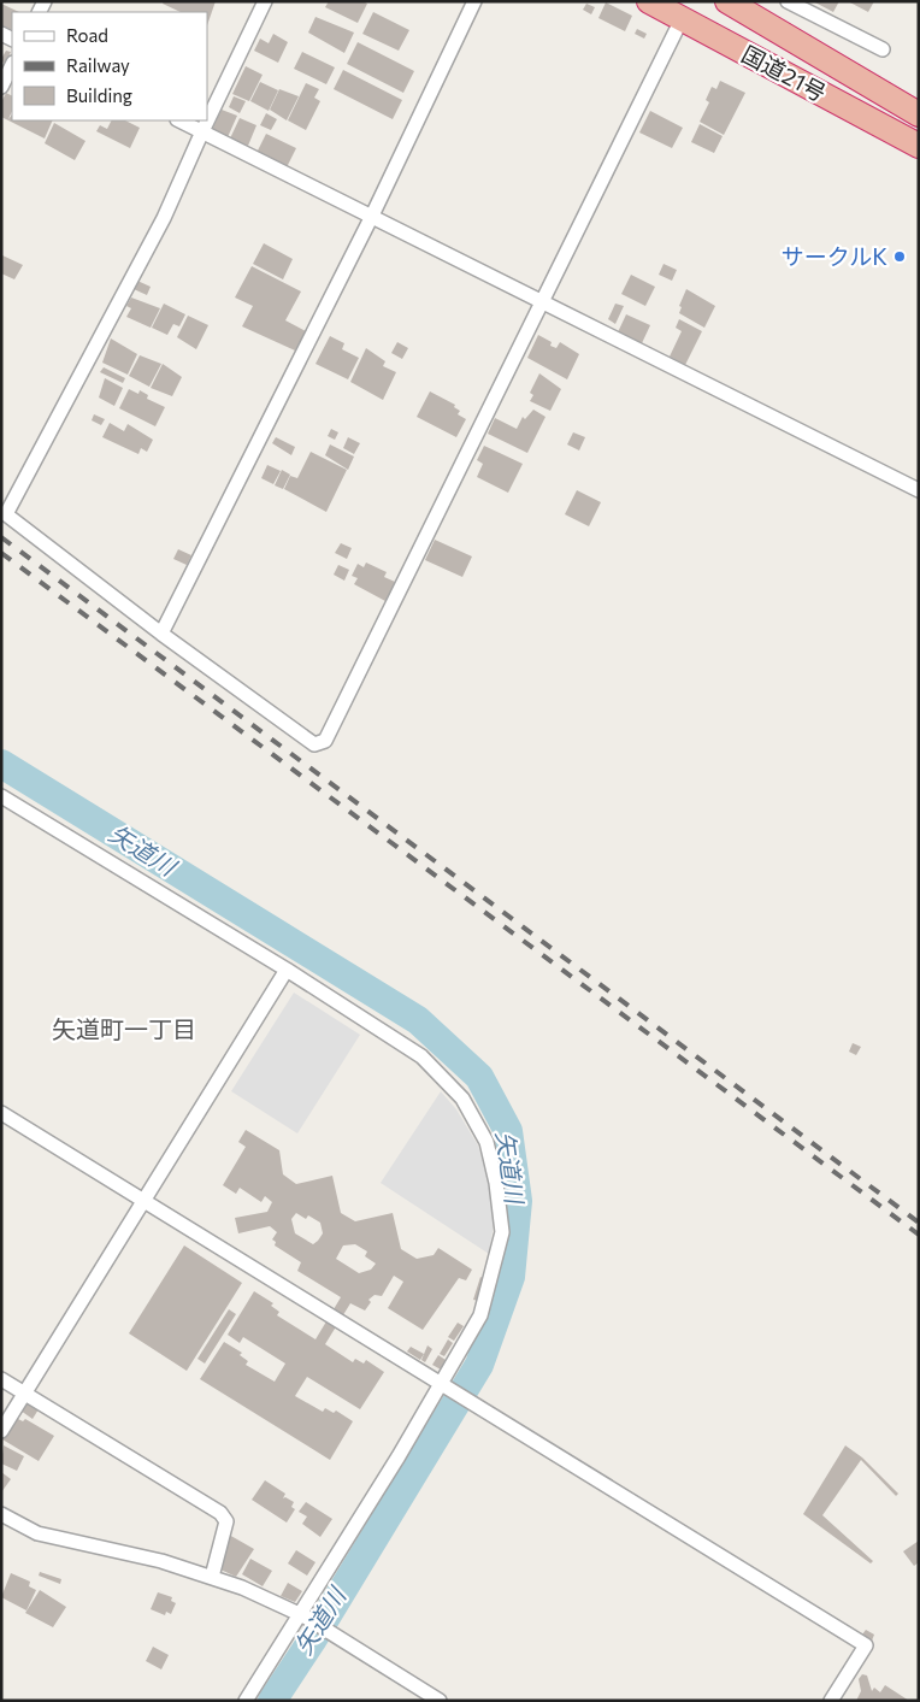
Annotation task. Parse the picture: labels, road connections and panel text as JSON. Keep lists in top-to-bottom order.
{
  "streets": {
    "highway": ["国道21号"]
  },
  "districts": ["矢道町一丁目"],
  "water": ["矢道川"],
  "places": ["サークルK"],
  "legend": ["Road", "Railway", "Building"]
}
